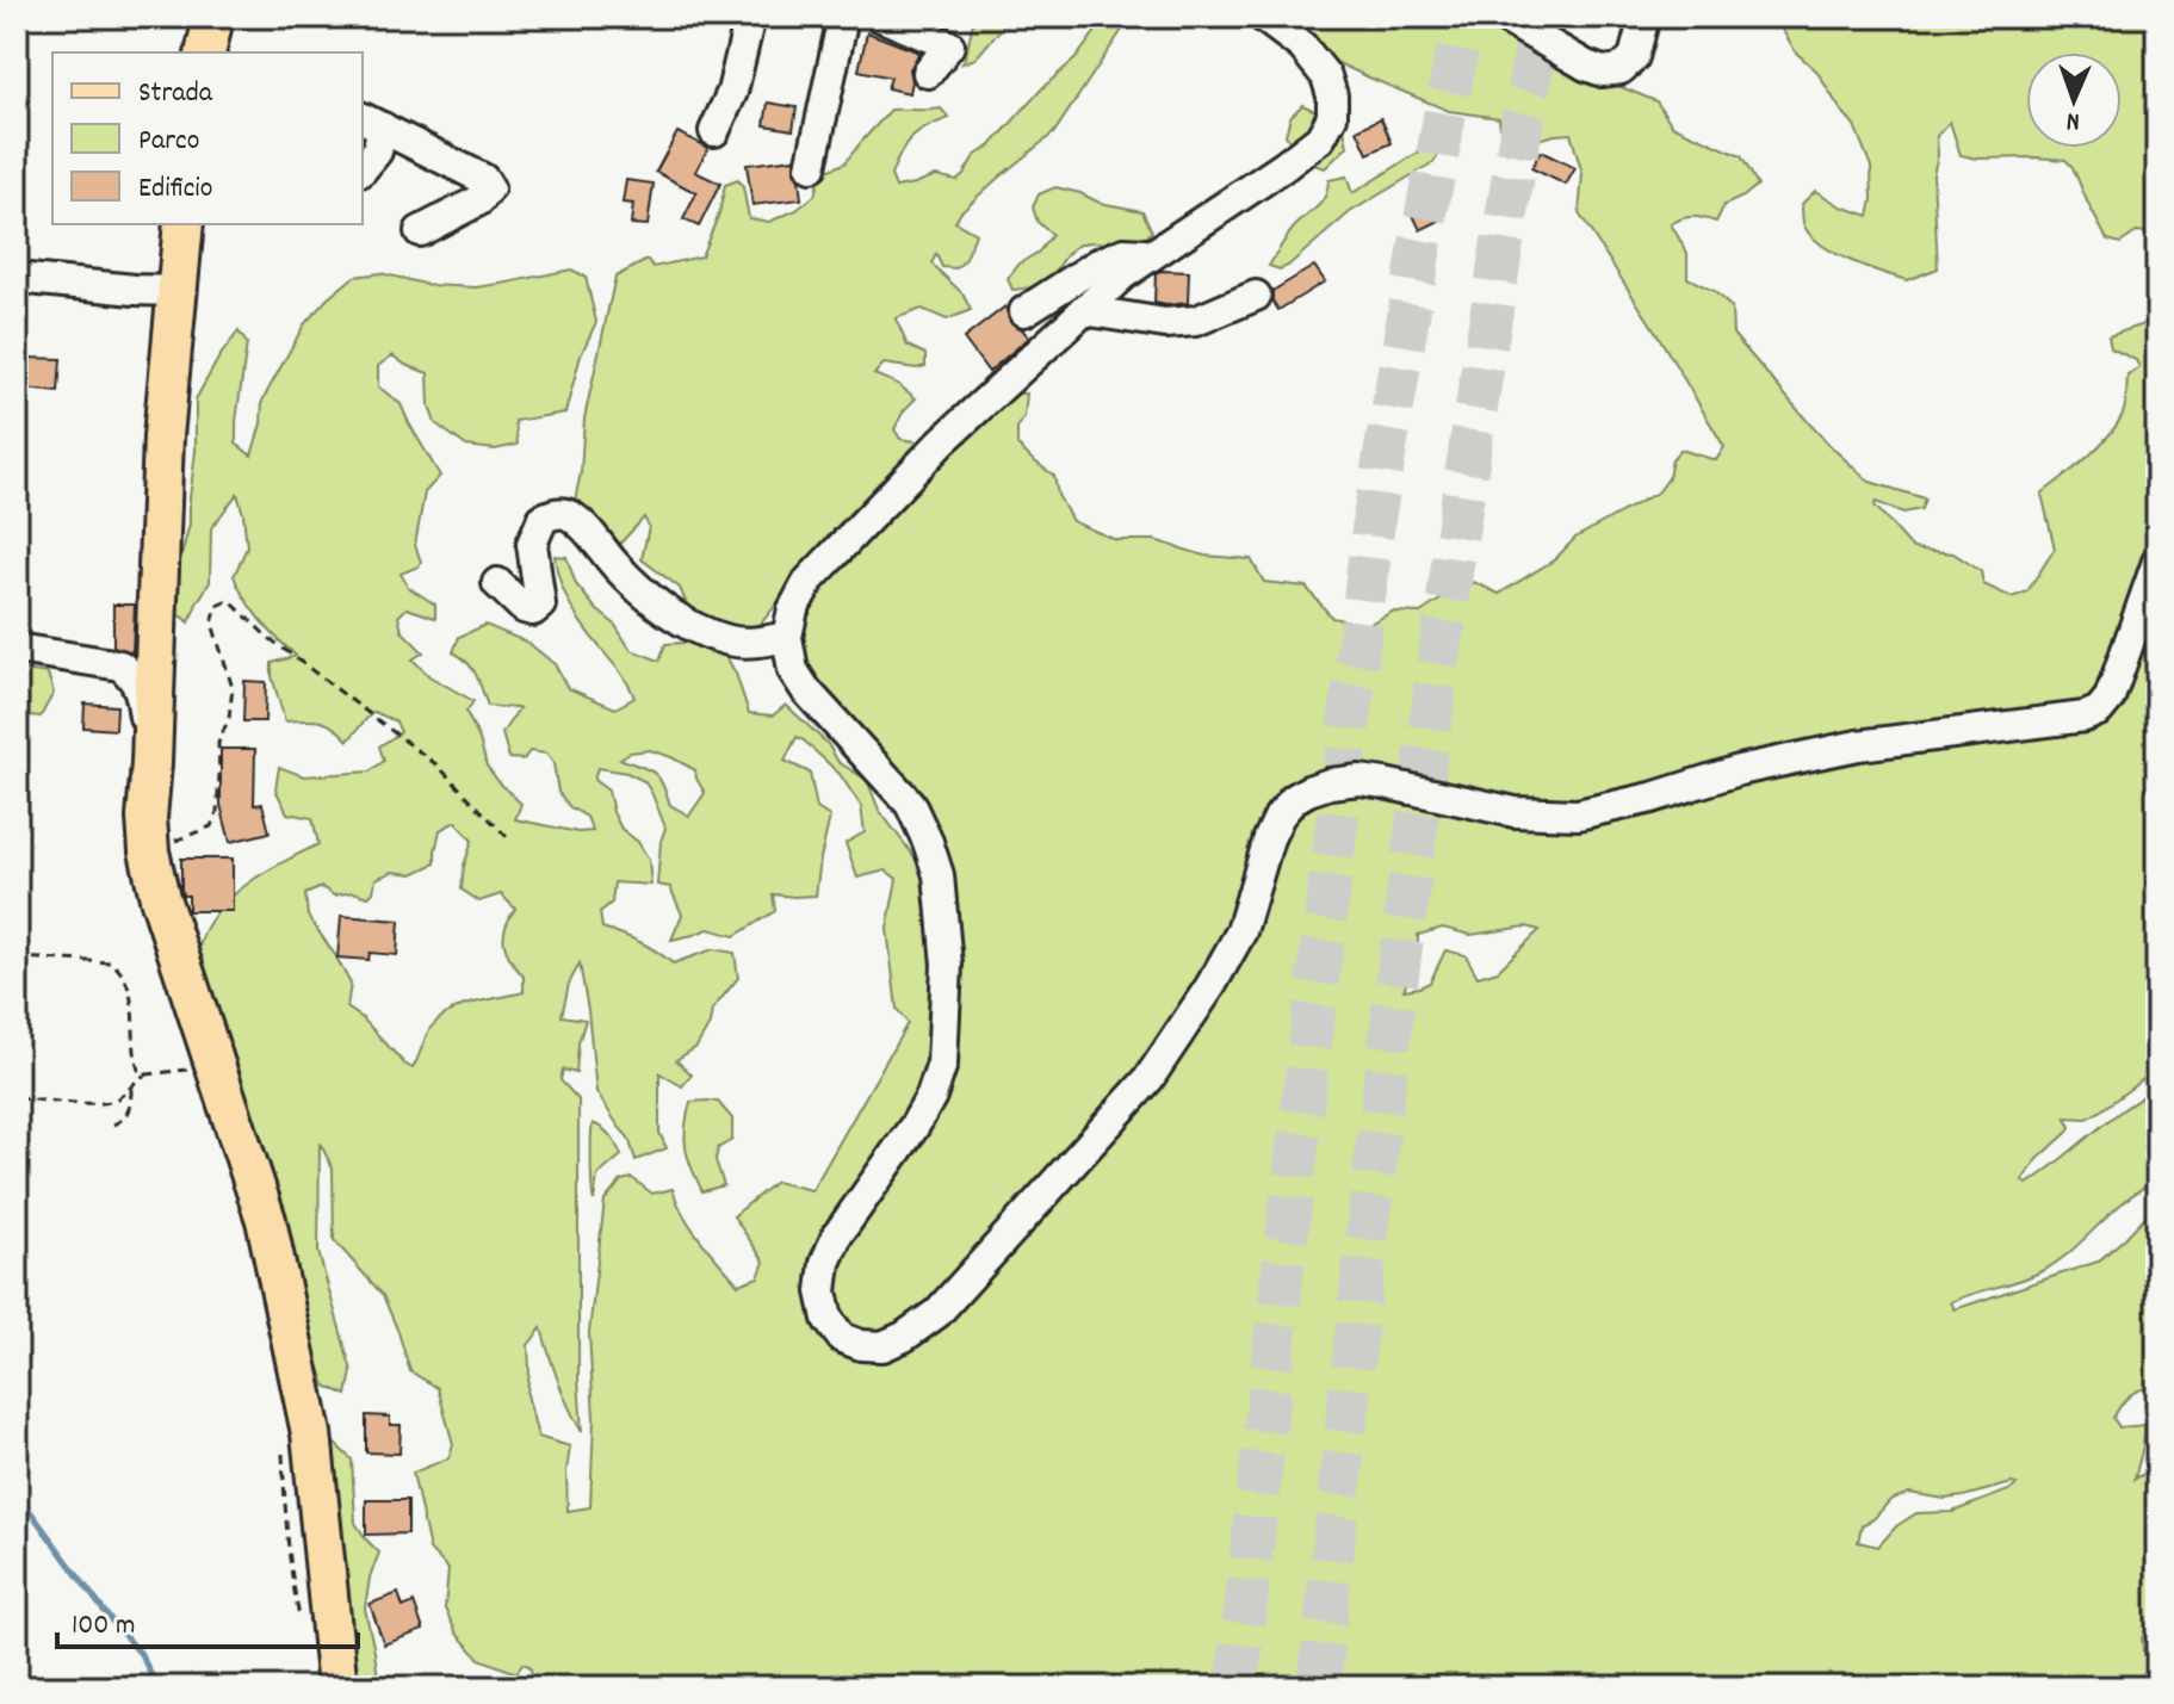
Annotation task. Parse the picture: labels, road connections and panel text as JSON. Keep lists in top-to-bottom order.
{
  "legend": ["Strada", "Parco", "Edificio"],
  "scale_bar": "100 m",
  "north": "bottom"
}
